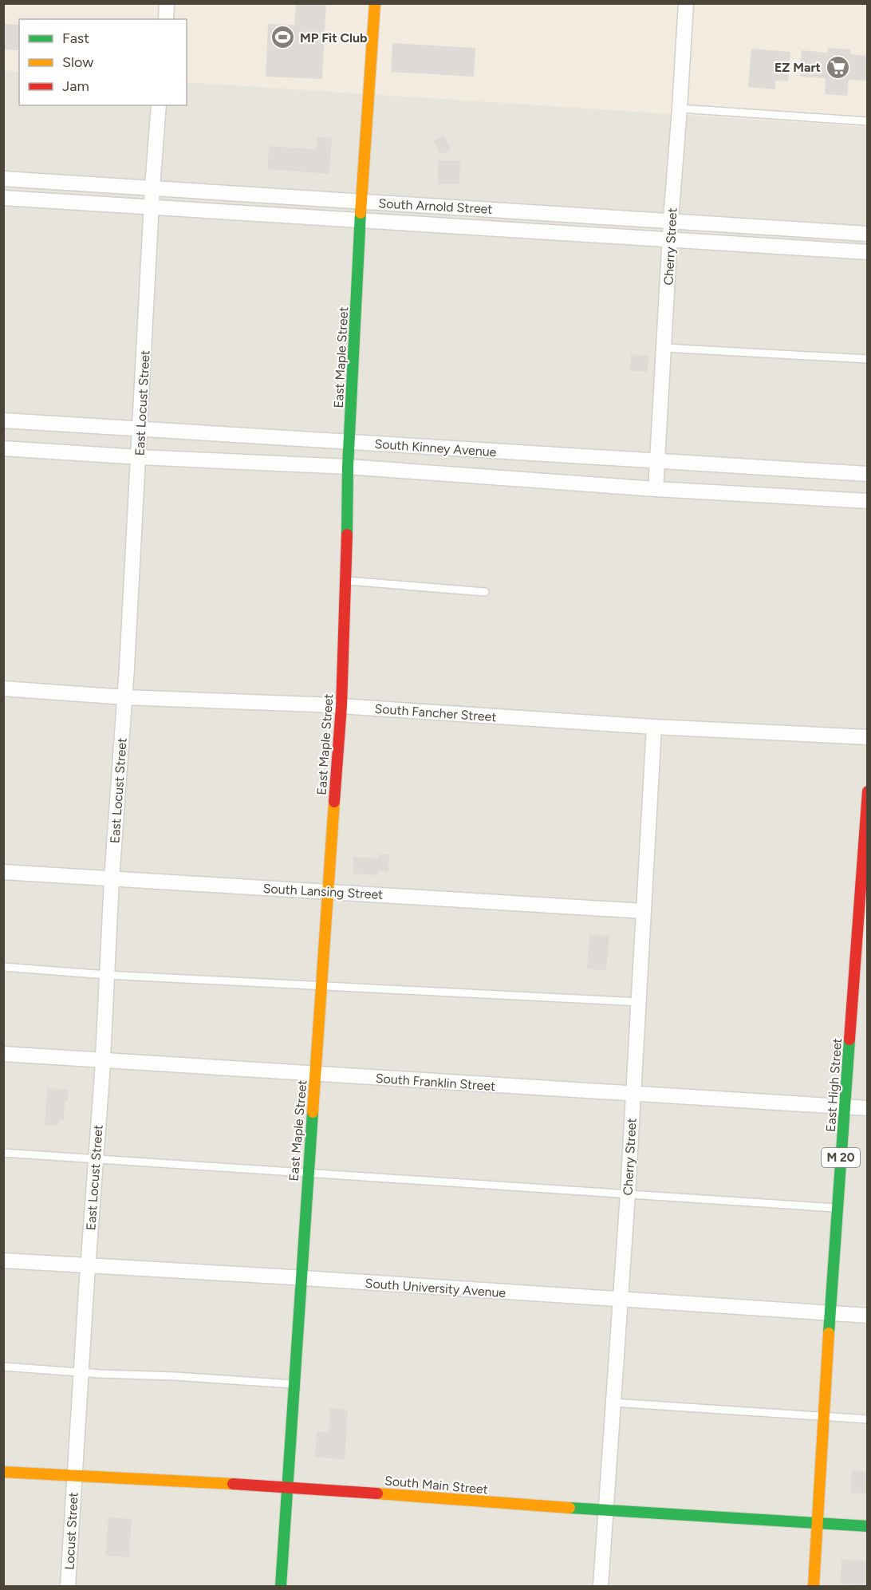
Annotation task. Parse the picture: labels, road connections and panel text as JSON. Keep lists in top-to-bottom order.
{
  "streets": {
    "street": [
      "South Arnold Street",
      "Cherry Street",
      "East Maple Street",
      "East Locust Street",
      "South Kinney Avenue",
      "South Fancher Street",
      "South Lansing Street",
      "South Franklin Street",
      "East High Street",
      "M 20",
      "South University Avenue",
      "South Main Street",
      "Locust Street"
    ]
  },
  "crossings": [
    ["South Arnold Street", "Cherry Street"],
    ["South Arnold Street", "East Maple Street"],
    ["South Arnold Street", "East Locust Street"],
    ["Cherry Street", "South Kinney Avenue"],
    ["Cherry Street", "South Fancher Street"],
    ["Cherry Street", "South Lansing Street"],
    ["Cherry Street", "South Franklin Street"],
    ["Cherry Street", "South University Avenue"],
    ["Cherry Street", "South Main Street"],
    ["East Maple Street", "South Kinney Avenue"],
    ["East Maple Street", "South Fancher Street"],
    ["East Maple Street", "South Lansing Street"],
    ["East Maple Street", "South Franklin Street"],
    ["East Maple Street", "South University Avenue"],
    ["East Maple Street", "South Main Street"],
    ["East Locust Street", "South Kinney Avenue"],
    ["East Locust Street", "South Fancher Street"],
    ["East Locust Street", "South Lansing Street"],
    ["East Locust Street", "South Franklin Street"],
    ["East Locust Street", "South University Avenue"],
    ["East Locust Street", "South Main Street"],
    ["East Locust Street", "Locust Street"],
    ["South Franklin Street", "East High Street"],
    ["East High Street", "M 20"],
    ["East High Street", "South University Avenue"],
    ["East High Street", "South Main Street"],
    ["M 20", "South Main Street"],
    ["South Main Street", "Locust Street"]
  ],
  "places": {
    "sports": ["MP Fit Club"],
    "supermarket": ["EZ Mart"]
  },
  "legend": ["Fast", "Slow", "Jam"]
}
